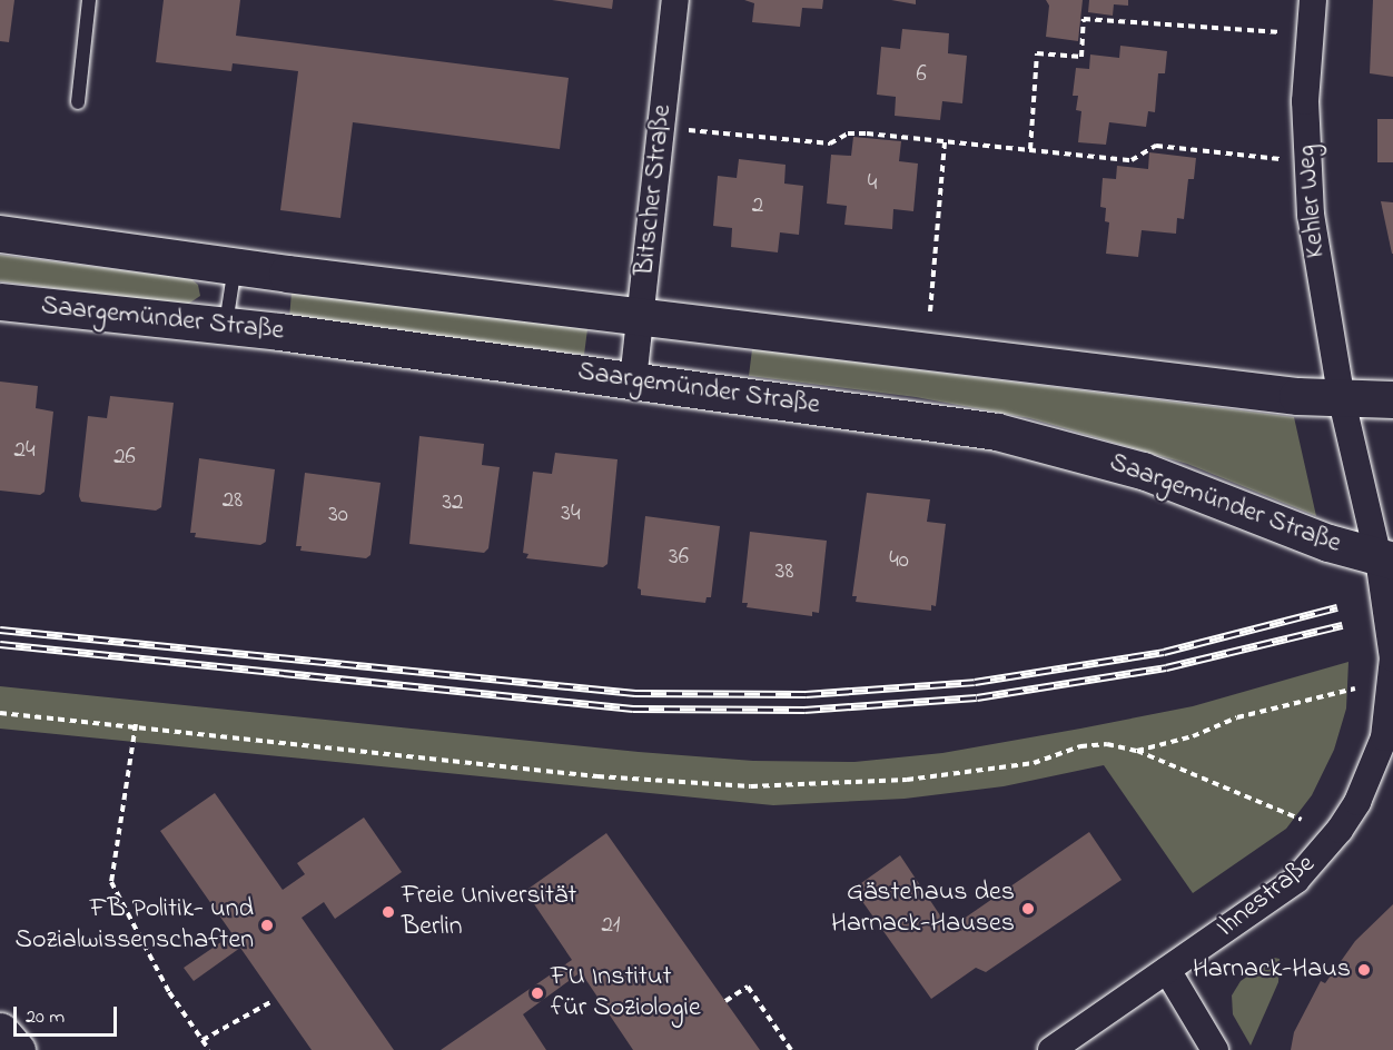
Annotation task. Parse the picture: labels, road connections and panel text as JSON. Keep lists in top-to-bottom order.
{
  "streets": {
    "main road": ["Saargemünder Straße"],
    "street": ["Bitscher Straße", "Kehler Weg", "Ihnestraße"]
  },
  "crossings": [
    ["Bitscher Straße", "Saargemünder Straße"],
    ["Kehler Weg", "Ihnestraße"],
    ["Saargemünder Straße", "Ihnestraße"]
  ],
  "places": [
    "Gästehaus des Harnack-Hauses",
    "Freie Universität Berlin",
    "FB Politik- und Sozialwissenschaften",
    "Harnack-Haus",
    "FU Institut für Soziologie"
  ],
  "house_numbers": [
    "6",
    "4",
    "2",
    "24",
    "26",
    "28",
    "32",
    "34",
    "30",
    "36",
    "40",
    "38",
    "21"
  ],
  "scale_bar": "20 m"
}
